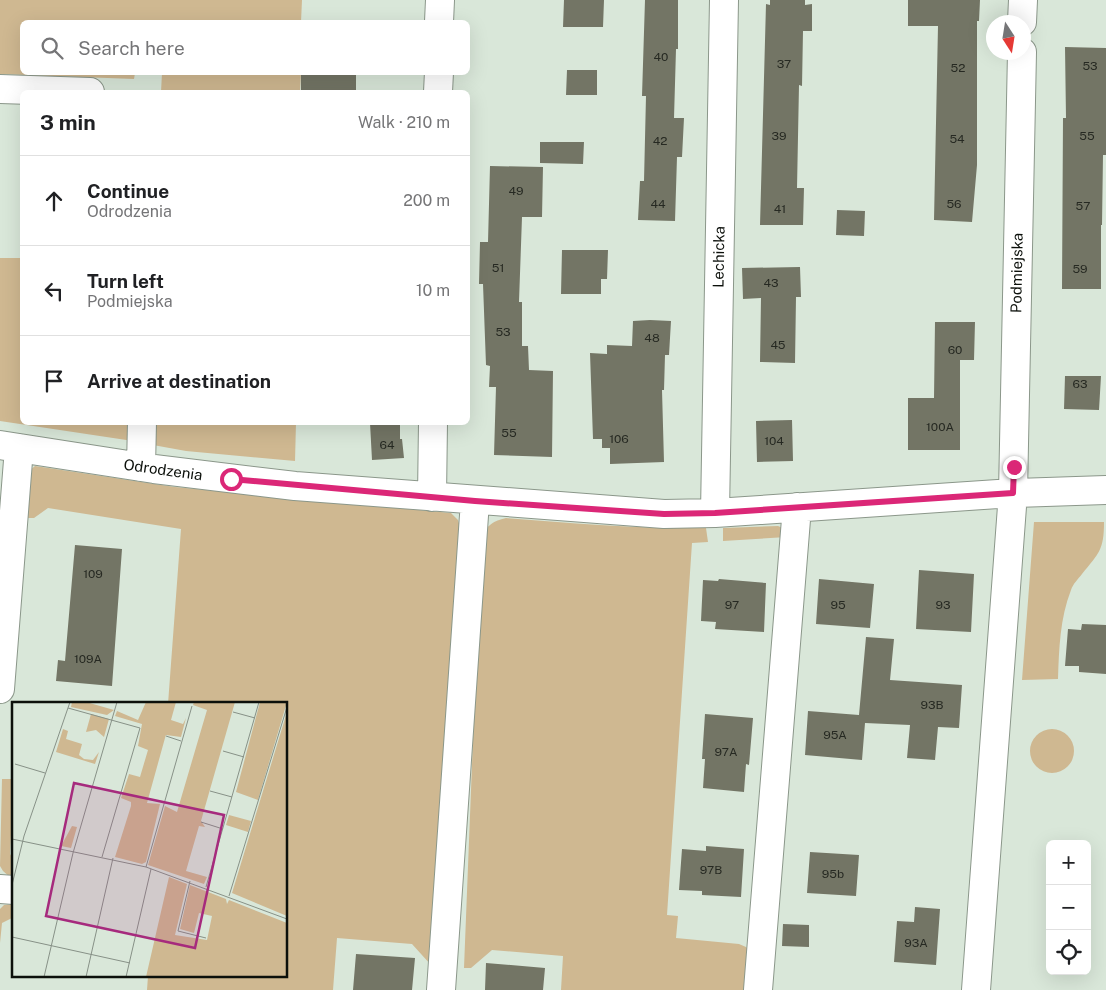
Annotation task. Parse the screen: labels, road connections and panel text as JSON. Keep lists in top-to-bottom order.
{
  "streets": {
    "street": ["Lechicka", "Podmiejska", "Odrodzenia"]
  },
  "crossings": [
    ["Lechicka", "Odrodzenia"],
    ["Podmiejska", "Odrodzenia"]
  ],
  "house_numbers": [
    "40",
    "37",
    "53",
    "52",
    "39",
    "55",
    "54",
    "42",
    "49",
    "44",
    "56",
    "57",
    "41",
    "51",
    "59",
    "43",
    "53",
    "48",
    "45",
    "60",
    "63",
    "100A",
    "55",
    "106",
    "104",
    "64",
    "109",
    "97",
    "95",
    "93",
    "109A",
    "93B",
    "95A",
    "97A",
    "97B",
    "95b",
    "93A"
  ],
  "north": "bottom",
  "page": {
    "search": "Search here",
    "heading": ["3 min", "Walk · 210 m"],
    "list": [
      ["Continue", "Odrodzenia", "200 m"],
      ["Turn left", "Podmiejska", "10 m"],
      "Arrive at destination"
    ],
    "map_buttons": ["+", "−"]
  }
}
